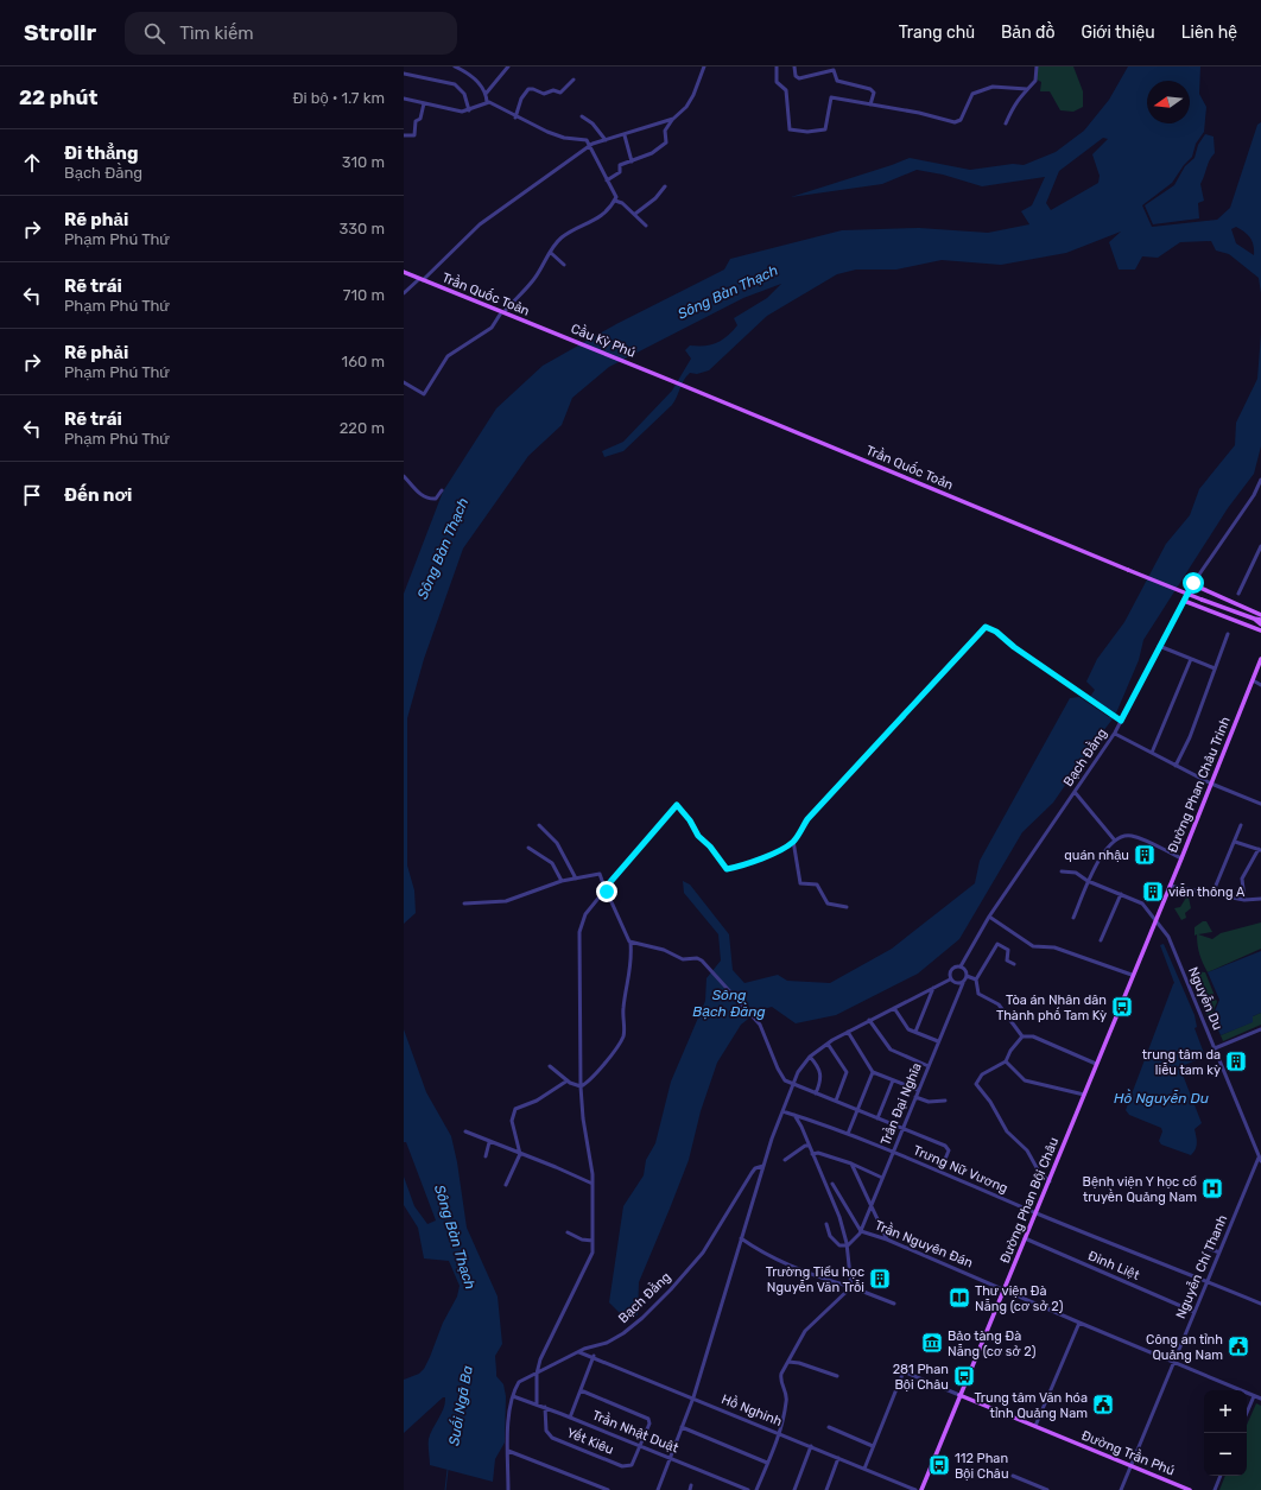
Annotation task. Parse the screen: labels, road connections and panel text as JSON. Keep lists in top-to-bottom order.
{
  "streets": {
    "main road": [
      "Trần Quốc Toản",
      "Cầu Kỳ Phú",
      "Đường Phan Châu Trinh",
      "Đường Phan Bội Châu",
      "Đường Trần Phú"
    ],
    "street": [
      "Bạch Đằng",
      "Nguyễn Du",
      "Trần Đại Nghĩa",
      "Trưng Nữ Vương",
      "Trần Nguyên Đán",
      "Đinh Liệt",
      "Nguyễn Chí Thanh",
      "Hồ Nghinh",
      "Trần Nhật Duật",
      "Yết Kiêu"
    ]
  },
  "crossings": [
    ["Trần Quốc Toản", "Cầu Kỳ Phú"],
    ["Bạch Đằng", "Trần Đại Nghĩa"],
    ["Bạch Đằng", "Hồ Nghinh"],
    ["Bạch Đằng", "Trần Nhật Duật"],
    ["Đường Phan Châu Trinh", "Nguyễn Du"],
    ["Đường Phan Châu Trinh", "Đường Phan Bội Châu"],
    ["Nguyễn Du", "Đường Phan Bội Châu"],
    ["Nguyễn Du", "Nguyễn Chí Thanh"],
    ["Trần Đại Nghĩa", "Trưng Nữ Vương"],
    ["Trần Đại Nghĩa", "Trần Nguyên Đán"],
    ["Trưng Nữ Vương", "Đường Phan Bội Châu"],
    ["Trưng Nữ Vương", "Nguyễn Chí Thanh"],
    ["Đường Phan Bội Châu", "Trần Nguyên Đán"],
    ["Đường Phan Bội Châu", "Đinh Liệt"],
    ["Đường Phan Bội Châu", "Đường Trần Phú"],
    ["Trần Nguyên Đán", "Nguyễn Chí Thanh"],
    ["Đinh Liệt", "Nguyễn Chí Thanh"],
    ["Nguyễn Chí Thanh", "Đường Trần Phú"],
    ["Trần Nhật Duật", "Yết Kiêu"]
  ],
  "water": [
    "Sông Bàn Thạch",
    "Sông Bạch Đằng",
    "Hồ Nguyễn Du",
    "Suối Ngã Ba"
  ],
  "places": {
    "building": [
      "quán nhậu",
      "viễn thông A",
      "trung tâm da liễu tam kỳ",
      "Trường Tiểu học Nguyễn Văn Trỗi"
    ],
    "bus stop": ["Tòa án Nhân dân Thành phố Tam Kỳ", "281 Phan Bội Châu", "112 Phan Bội Châu"],
    "hospital": ["Bệnh viện Y học cổ truyền Quảng Nam"],
    "library": ["Thư viện Đà Nẵng (cơ sở 2)"],
    "museum": ["Bảo tàng Đà Nẵng (cơ sở 2)"],
    "public building": ["Công an tỉnh Quảng Nam", "Trung tâm Văn hóa tỉnh Quảng Nam"]
  },
  "north": "left",
  "page": {
    "header": "Strollr",
    "search": "Tìm kiếm",
    "nav": [
      "Trang chủ",
      "Bản đồ",
      "Giới thiệu",
      "Liên hệ"
    ],
    "heading": ["22 phút", "Đi bộ · 1.7 km"],
    "list": [
      ["Đi thẳng", "Bạch Đằng", "310 m"],
      ["Rẽ phải", "Phạm Phú Thứ", "330 m"],
      ["Rẽ trái", "Phạm Phú Thứ", "710 m"],
      ["Rẽ phải", "Phạm Phú Thứ", "160 m"],
      ["Rẽ trái", "Phạm Phú Thứ", "220 m"],
      "Đến nơi"
    ],
    "map_buttons": ["+", "−"]
  }
}
